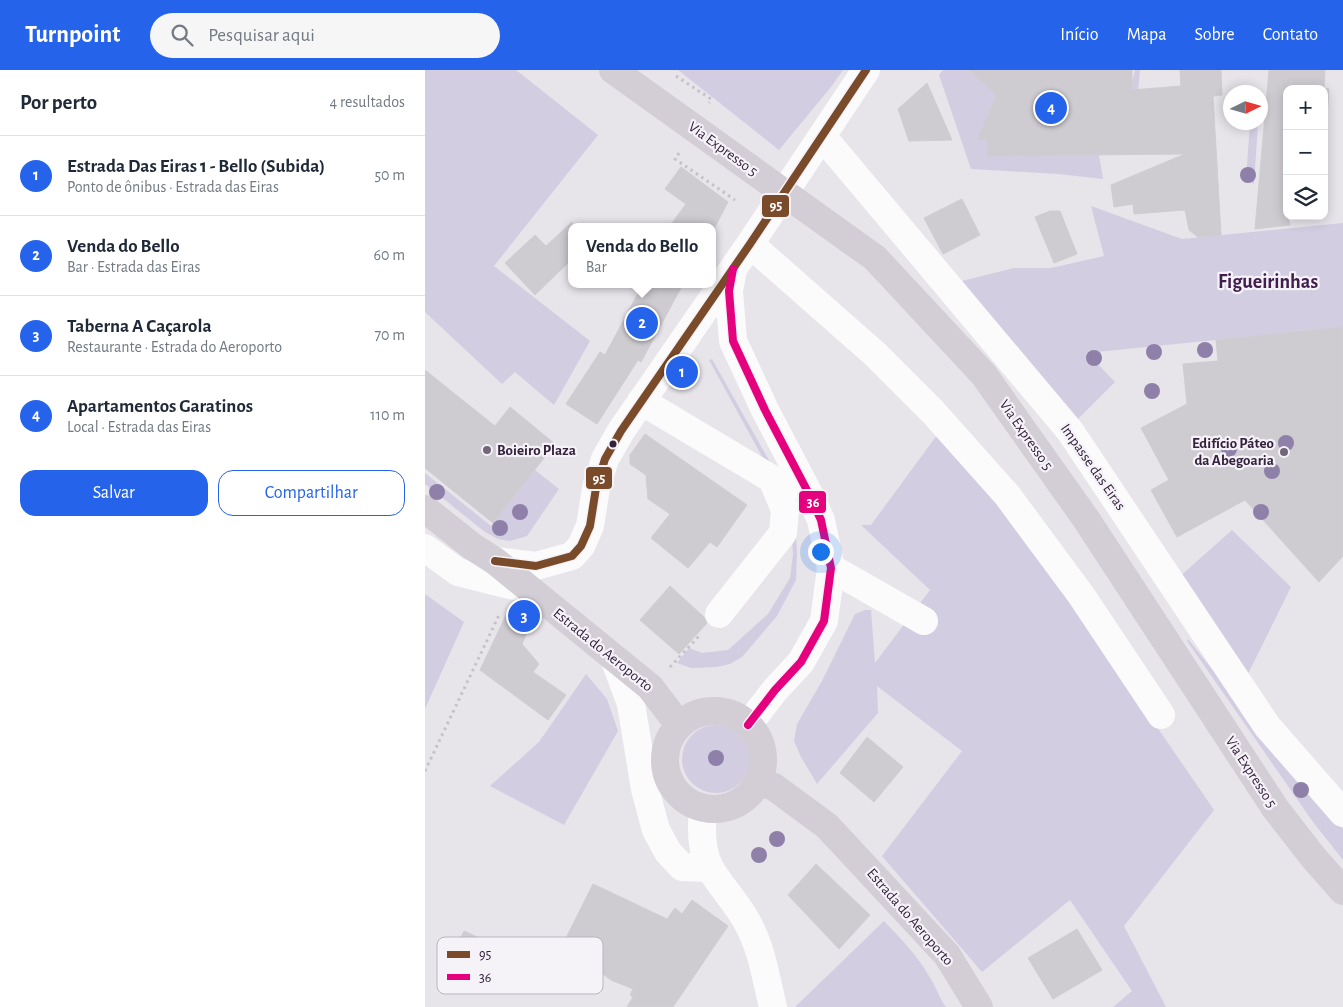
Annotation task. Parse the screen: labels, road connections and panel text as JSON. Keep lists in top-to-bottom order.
{
  "streets": {
    "main road": ["Via Expresso 5", "Estrada do Aeroporto"],
    "street": ["Impasse das Eiras"]
  },
  "districts": ["Figueirinhas"],
  "places": ["Boieiro Plaza", "Edifício Páteo da Abegoaria"],
  "lines": ["transit line 95", "transit line 36"],
  "legend": ["95", "36"],
  "north": "right",
  "page": {
    "header": "Turnpoint",
    "search": "Pesquisar aqui",
    "nav": [
      "Início",
      "Mapa",
      "Sobre",
      "Contato"
    ],
    "heading": ["Por perto", "4 resultados"],
    "map_buttons": ["+", "−"],
    "pins": [
      "4",
      "2",
      "1",
      "3"
    ],
    "list": [
      {
        "mark": "1",
        "name": "Estrada Das Eiras 1 - Bello (Subida)",
        "note": "Ponto de ônibus · Estrada das Eiras",
        "value": "50 m"
      },
      {
        "mark": "2",
        "name": "Venda do Bello",
        "note": "Bar · Estrada das Eiras",
        "value": "60 m"
      },
      {
        "mark": "3",
        "name": "Taberna A Caçarola",
        "note": "Restaurante · Estrada do Aeroporto",
        "value": "70 m"
      },
      {
        "mark": "4",
        "name": "Apartamentos Garatinos",
        "note": "Local · Estrada das Eiras",
        "value": "110 m"
      }
    ],
    "popup": ["Venda do Bello", "Bar"],
    "buttons": ["Salvar", "Compartilhar"]
  }
}
